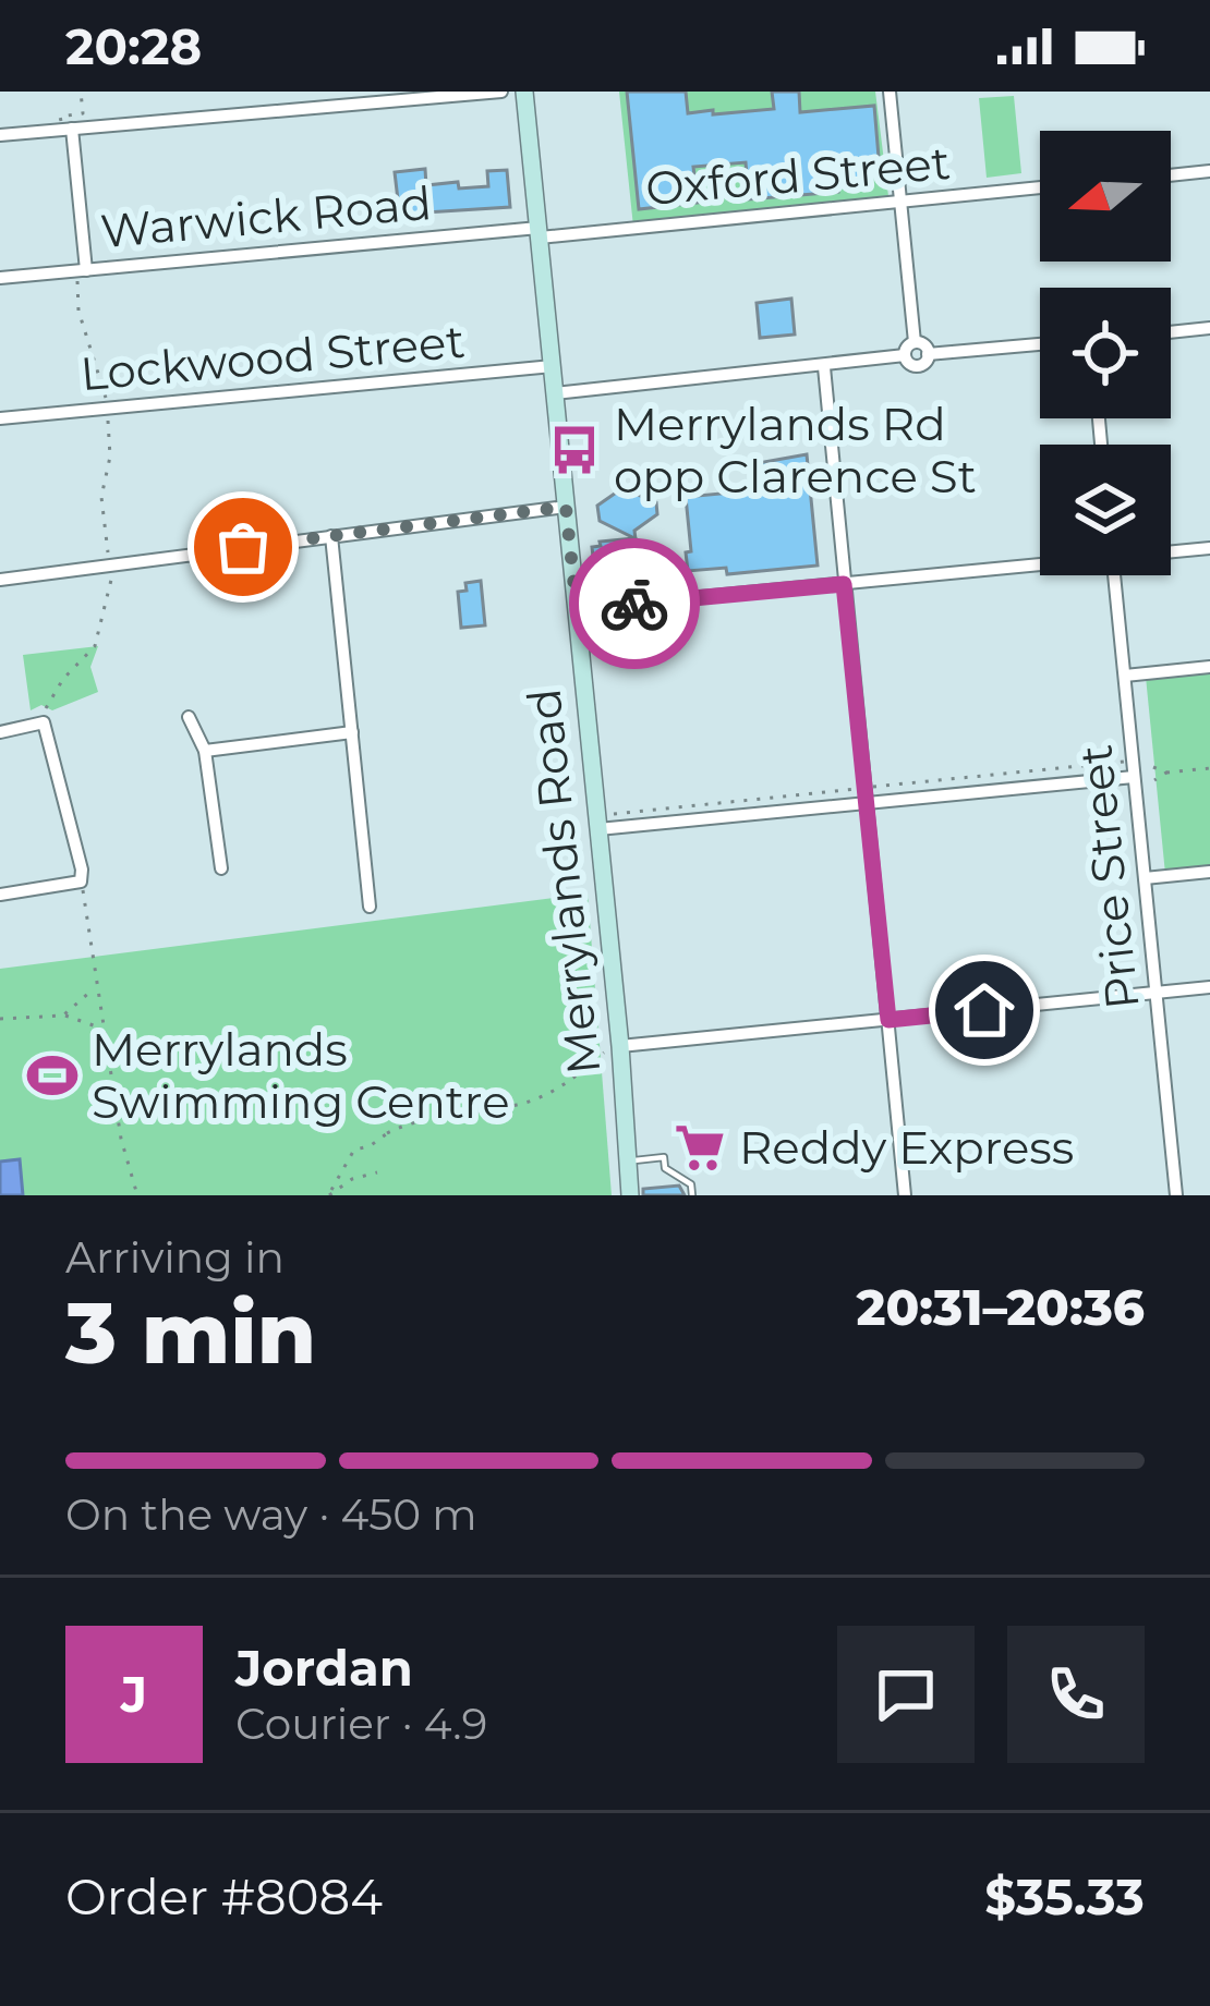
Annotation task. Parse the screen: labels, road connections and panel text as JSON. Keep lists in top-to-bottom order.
{
  "streets": {
    "main road": ["Merrylands Road"],
    "street": [
      "Oxford Street",
      "Warwick Road",
      "Lockwood Street",
      "Price Street"
    ]
  },
  "crossings": [
    ["Oxford Street", "Warwick Road"],
    ["Oxford Street", "Merrylands Road"],
    ["Warwick Road", "Merrylands Road"],
    ["Lockwood Street", "Merrylands Road"]
  ],
  "places": {
    "bus stop": ["Merrylands Rd opp Clarence St"],
    "sports": ["Merrylands Swimming Centre"],
    "supermarket": ["Reddy Express"]
  },
  "north": "left",
  "page": {
    "status": "20:28",
    "heading": ["3 min", "Arriving in", "20:31–20:36"],
    "panel": [
      "Jordan",
      "Courier · 4.9",
      "Order #8084",
      "$35.33"
    ],
    "bar": "On the way · 450 m",
    "round": "J"
  }
}
